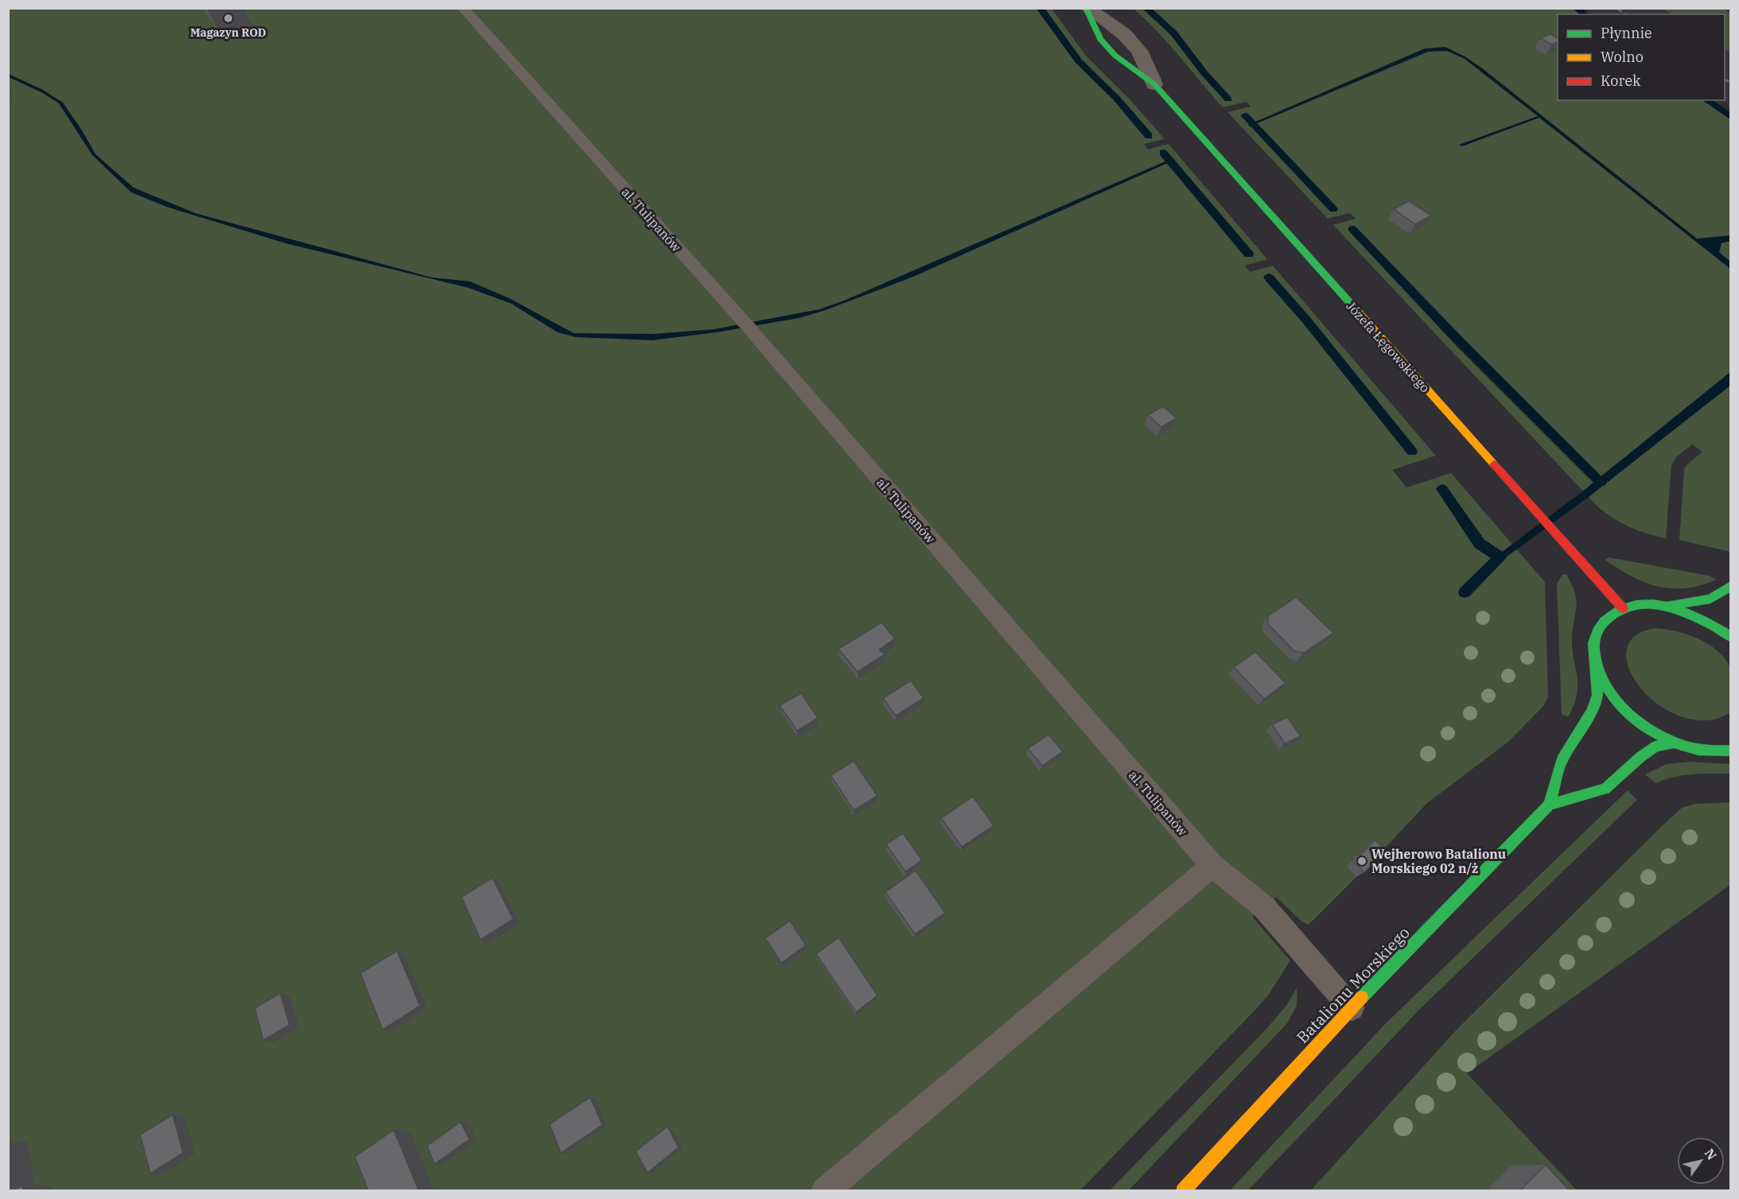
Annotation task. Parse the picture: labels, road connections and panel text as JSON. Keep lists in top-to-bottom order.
{
  "streets": {
    "main road": ["Józefa Łęgowskiego", "Batalionu Morskiego"],
    "lane": ["al. Tulipanów"]
  },
  "crossings": [
    ["al. Tulipanów", "Batalionu Morskiego"],
    ["Józefa Łęgowskiego", "Batalionu Morskiego"]
  ],
  "places": ["Magazyn ROD", "Wejherowo Batalionu Morskiego 02 n/ż"],
  "legend": ["Płynnie", "Wolno", "Korek"],
  "north": "top right"
}
